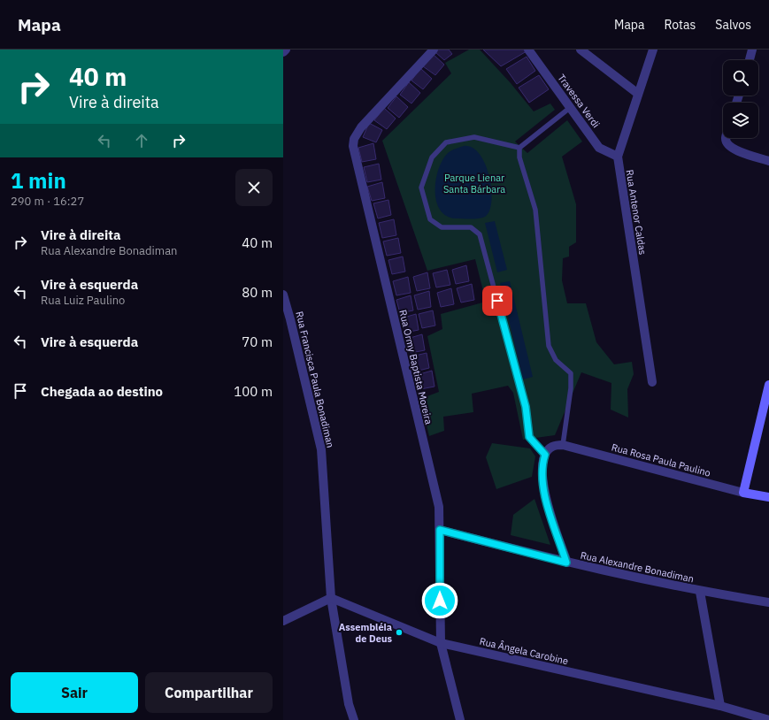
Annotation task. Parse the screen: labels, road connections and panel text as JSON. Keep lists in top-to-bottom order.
{
  "streets": {
    "street": [
      "Travessa Verdi",
      "Rua Antenor Caldas",
      "Rua Ormy Baptista Moreira",
      "Rua Francisca Paula Bonadiman",
      "Rua Rosa Paula Paulino",
      "Rua Alexandre Bonadiman",
      "Rua Ângela Carobine"
    ]
  },
  "crossings": [
    ["Travessa Verdi", "Rua Antenor Caldas"],
    ["Rua Ormy Baptista Moreira", "Rua Alexandre Bonadiman"],
    ["Rua Ormy Baptista Moreira", "Rua Ângela Carobine"],
    ["Rua Francisca Paula Bonadiman", "Rua Ângela Carobine"]
  ],
  "parks": ["Parque Lienar Santa Bárbara"],
  "places": ["Assembléia de Deus"],
  "page": {
    "header": "Mapa",
    "nav": ["Mapa", "Rotas", "Salvos"],
    "turn": ["40 m", "Vire à direita"],
    "heading": ["1 min", "290 m · 16:27"],
    "list": [
      {
        "name": "Vire à direita",
        "note": "Rua Alexandre Bonadiman",
        "value": "40 m"
      },
      {
        "name": "Vire à esquerda",
        "note": "Rua Luiz Paulino",
        "value": "80 m"
      },
      {
        "name": "Vire à esquerda",
        "value": "70 m"
      },
      {
        "name": "Chegada ao destino",
        "value": "100 m"
      }
    ],
    "buttons": ["Sair", "Compartilhar"]
  }
}
